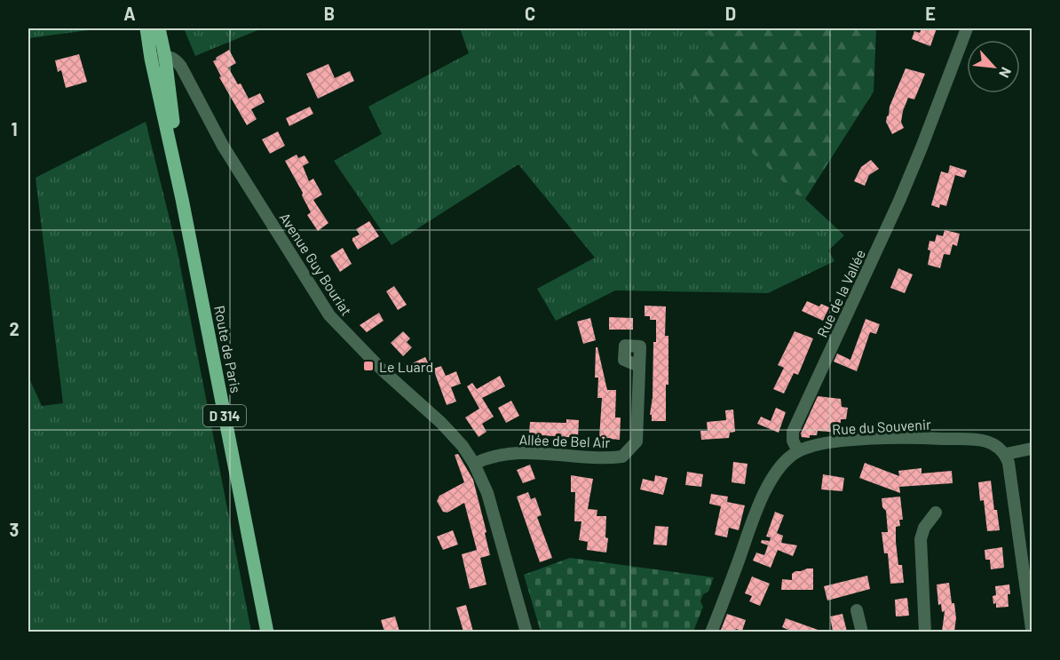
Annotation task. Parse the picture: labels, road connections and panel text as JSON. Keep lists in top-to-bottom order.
{
  "streets": {
    "main road": ["Route de Paris", "D 314"],
    "street": [
      "Avenue Guy Bouriat",
      "Rue de la Vallée",
      "Rue du Souvenir",
      "Allée de Bel Air"
    ]
  },
  "crossings": [
    ["Avenue Guy Bouriat", "Route de Paris"],
    ["Avenue Guy Bouriat", "Allée de Bel Air"],
    ["Rue de la Vallée", "Rue du Souvenir"]
  ],
  "places": {
    "transit": ["Le Luard"]
  },
  "north": "bottom right",
  "grid": {
    "columns": [
      "A",
      "B",
      "C",
      "D",
      "E"
    ],
    "rows": ["1", "2", "3"]
  }
}
